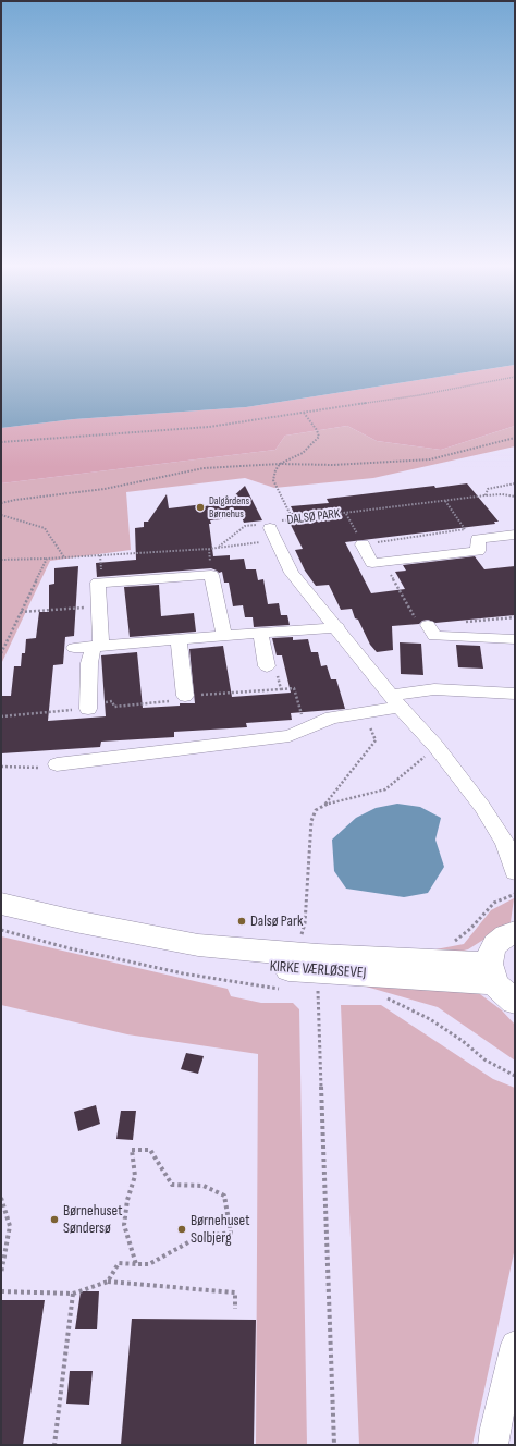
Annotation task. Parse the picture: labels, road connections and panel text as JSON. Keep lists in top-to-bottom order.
{
  "streets": {
    "street": ["DALSØ PARK", "KIRKE VÆRLØSEVEJ"]
  },
  "places": [
    "Dalgårdens Børnehus",
    "Dalsø Park",
    "Børnehuset Søndersø",
    "Børnehuset Solbjerg"
  ]
}
